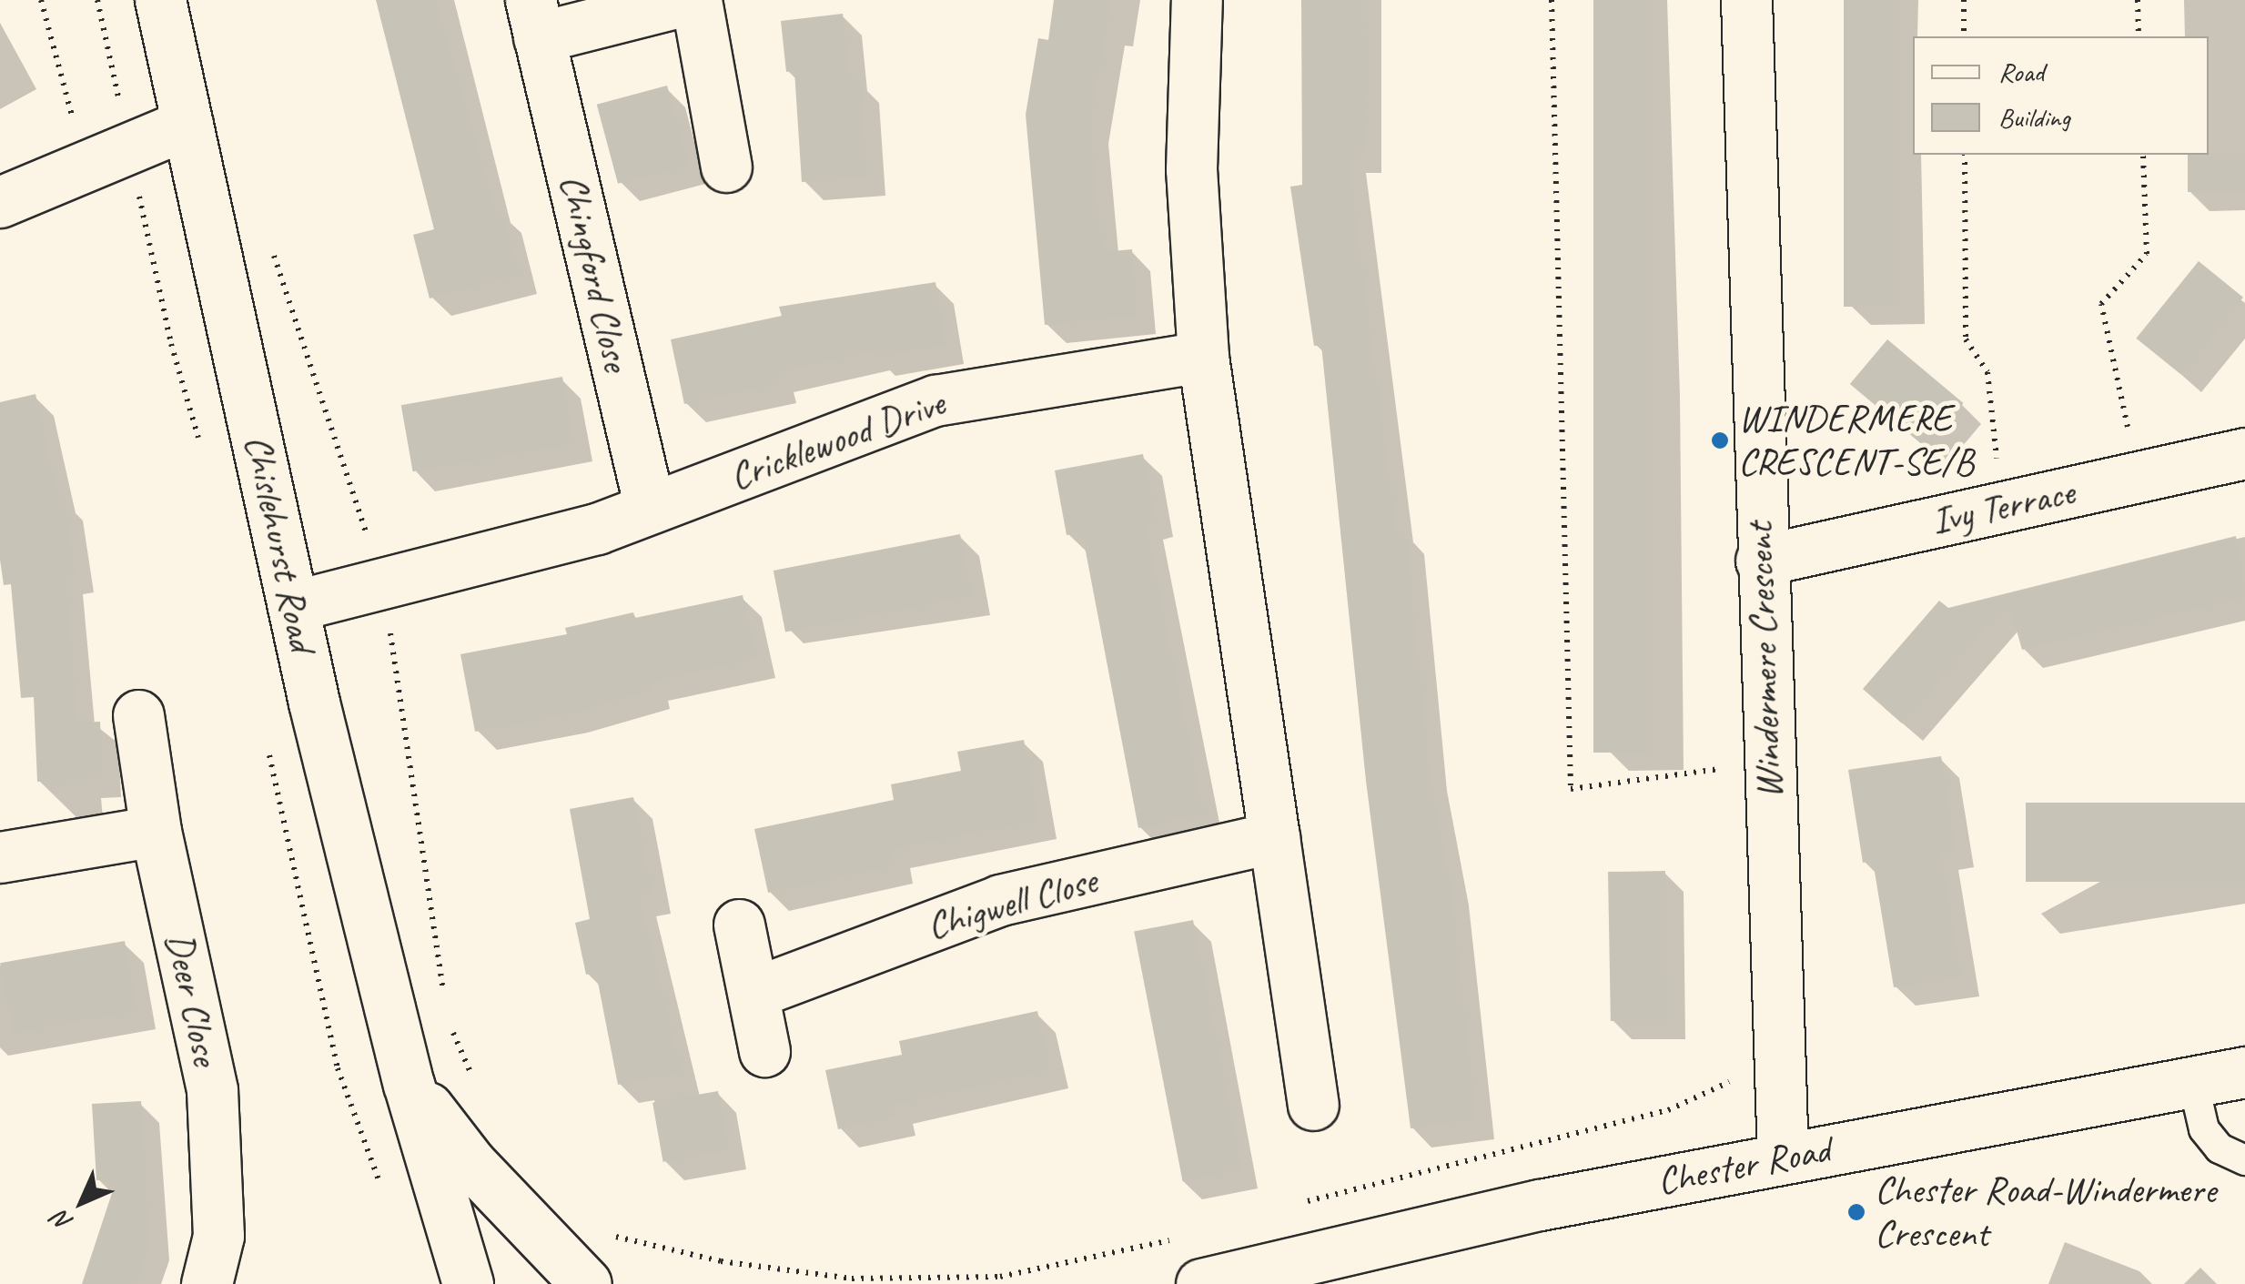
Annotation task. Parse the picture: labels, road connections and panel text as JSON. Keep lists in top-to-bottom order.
{
  "streets": {
    "street": [
      "Chingford Close",
      "Cricklewood Drive",
      "Ivy Terrace",
      "Chislehurst Road",
      "Windermere Crescent",
      "Chigwell Close",
      "Deer Close",
      "Chester Road"
    ]
  },
  "crossings": [
    ["Chingford Close", "Cricklewood Drive"],
    ["Cricklewood Drive", "Chislehurst Road"],
    ["Ivy Terrace", "Windermere Crescent"],
    ["Windermere Crescent", "Chester Road"]
  ],
  "places": ["WINDERMERE CRESCENT-SE/B", "Chester Road-Windermere Crescent"],
  "legend": ["Road", "Building"],
  "north": "bottom left"
}
